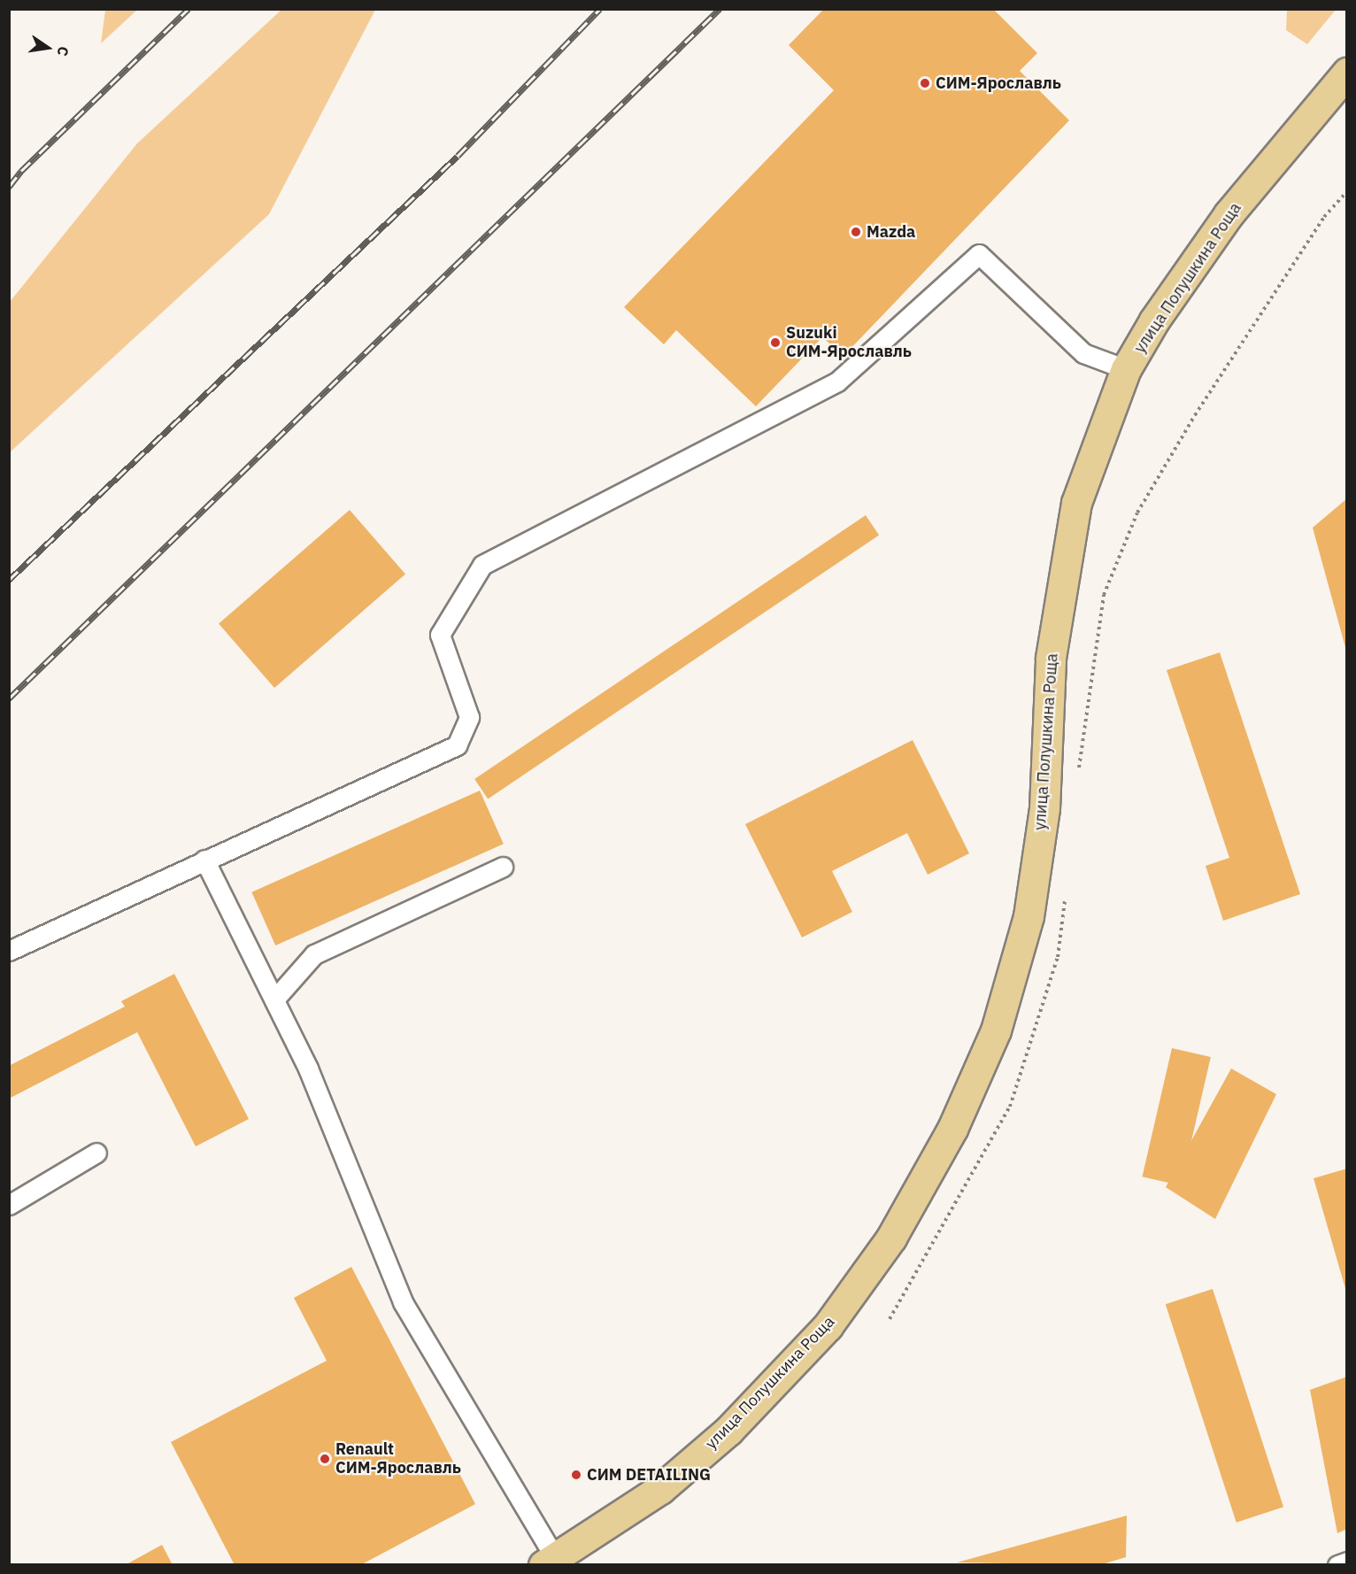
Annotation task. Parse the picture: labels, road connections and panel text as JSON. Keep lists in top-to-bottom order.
{
  "streets": {
    "main road": ["улица Полушкина Роща"]
  },
  "places": [
    "СИМ-Ярославль",
    "Mazda",
    "Suzuki СИМ-Ярославль",
    "Renault СИМ-Ярославль",
    "СИМ DETAILING"
  ],
  "north": "right"
}
